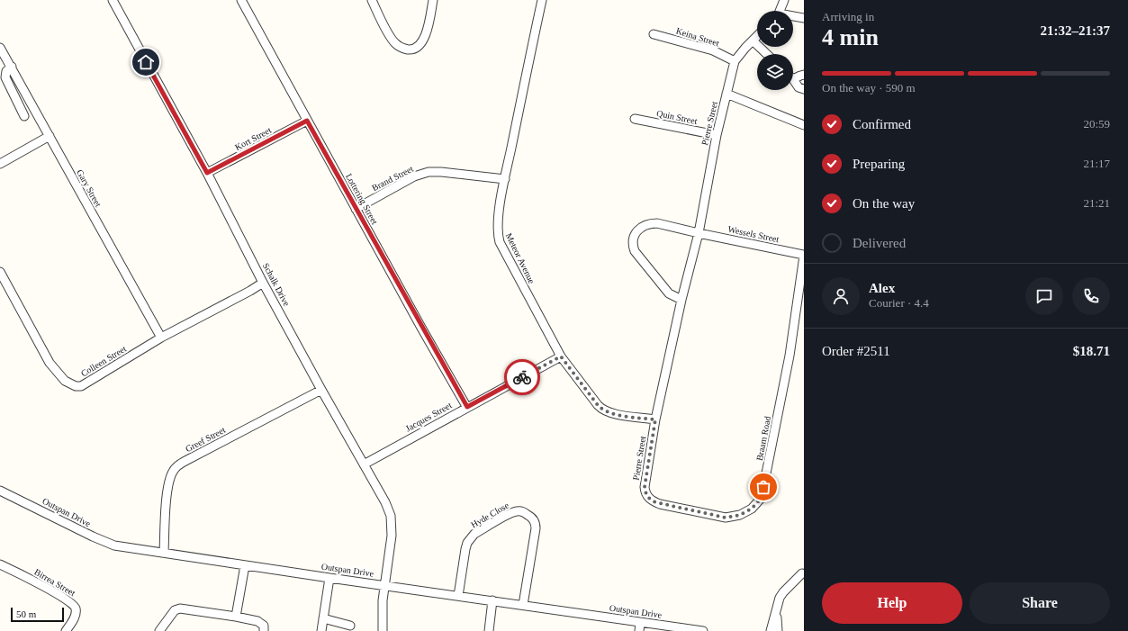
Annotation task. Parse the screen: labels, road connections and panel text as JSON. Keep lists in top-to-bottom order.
{
  "streets": {
    "street": [
      "Keina Street",
      "Quin Street",
      "Pierre Street",
      "Kort Street",
      "Brand Street",
      "Gary Street",
      "Lottering Street",
      "Wessels Street",
      "Meteor Avenue",
      "Schalk Drive",
      "Colleen Street",
      "Jacques Street",
      "Braam Road",
      "Greef Street",
      "Outspan Drive",
      "Hyde Close",
      "Birrea Street"
    ]
  },
  "crossings": [
    ["Keina Street", "Pierre Street"],
    ["Quin Street", "Pierre Street"],
    ["Pierre Street", "Wessels Street"],
    ["Pierre Street", "Meteor Avenue"],
    ["Pierre Street", "Braam Road"],
    ["Kort Street", "Lottering Street"],
    ["Kort Street", "Schalk Drive"],
    ["Brand Street", "Lottering Street"],
    ["Brand Street", "Meteor Avenue"],
    ["Gary Street", "Colleen Street"],
    ["Lottering Street", "Jacques Street"],
    ["Wessels Street", "Braam Road"],
    ["Meteor Avenue", "Jacques Street"],
    ["Schalk Drive", "Colleen Street"],
    ["Schalk Drive", "Jacques Street"],
    ["Schalk Drive", "Greef Street"],
    ["Schalk Drive", "Outspan Drive"],
    ["Greef Street", "Outspan Drive"],
    ["Outspan Drive", "Hyde Close"]
  ],
  "scale_bar": "50 m",
  "page": {
    "heading": ["4 min", "Arriving in", "21:32–21:37"],
    "panel": [
      "Alex",
      "Courier · 4.4",
      "Order #2511",
      "$18.71"
    ],
    "bar": "On the way · 590 m",
    "list": [
      ["Confirmed", "20:59"],
      ["Preparing", "21:17"],
      ["On the way", "21:21"],
      "Delivered"
    ],
    "buttons": ["Help", "Share"],
    "scale": "50 m"
  }
}
